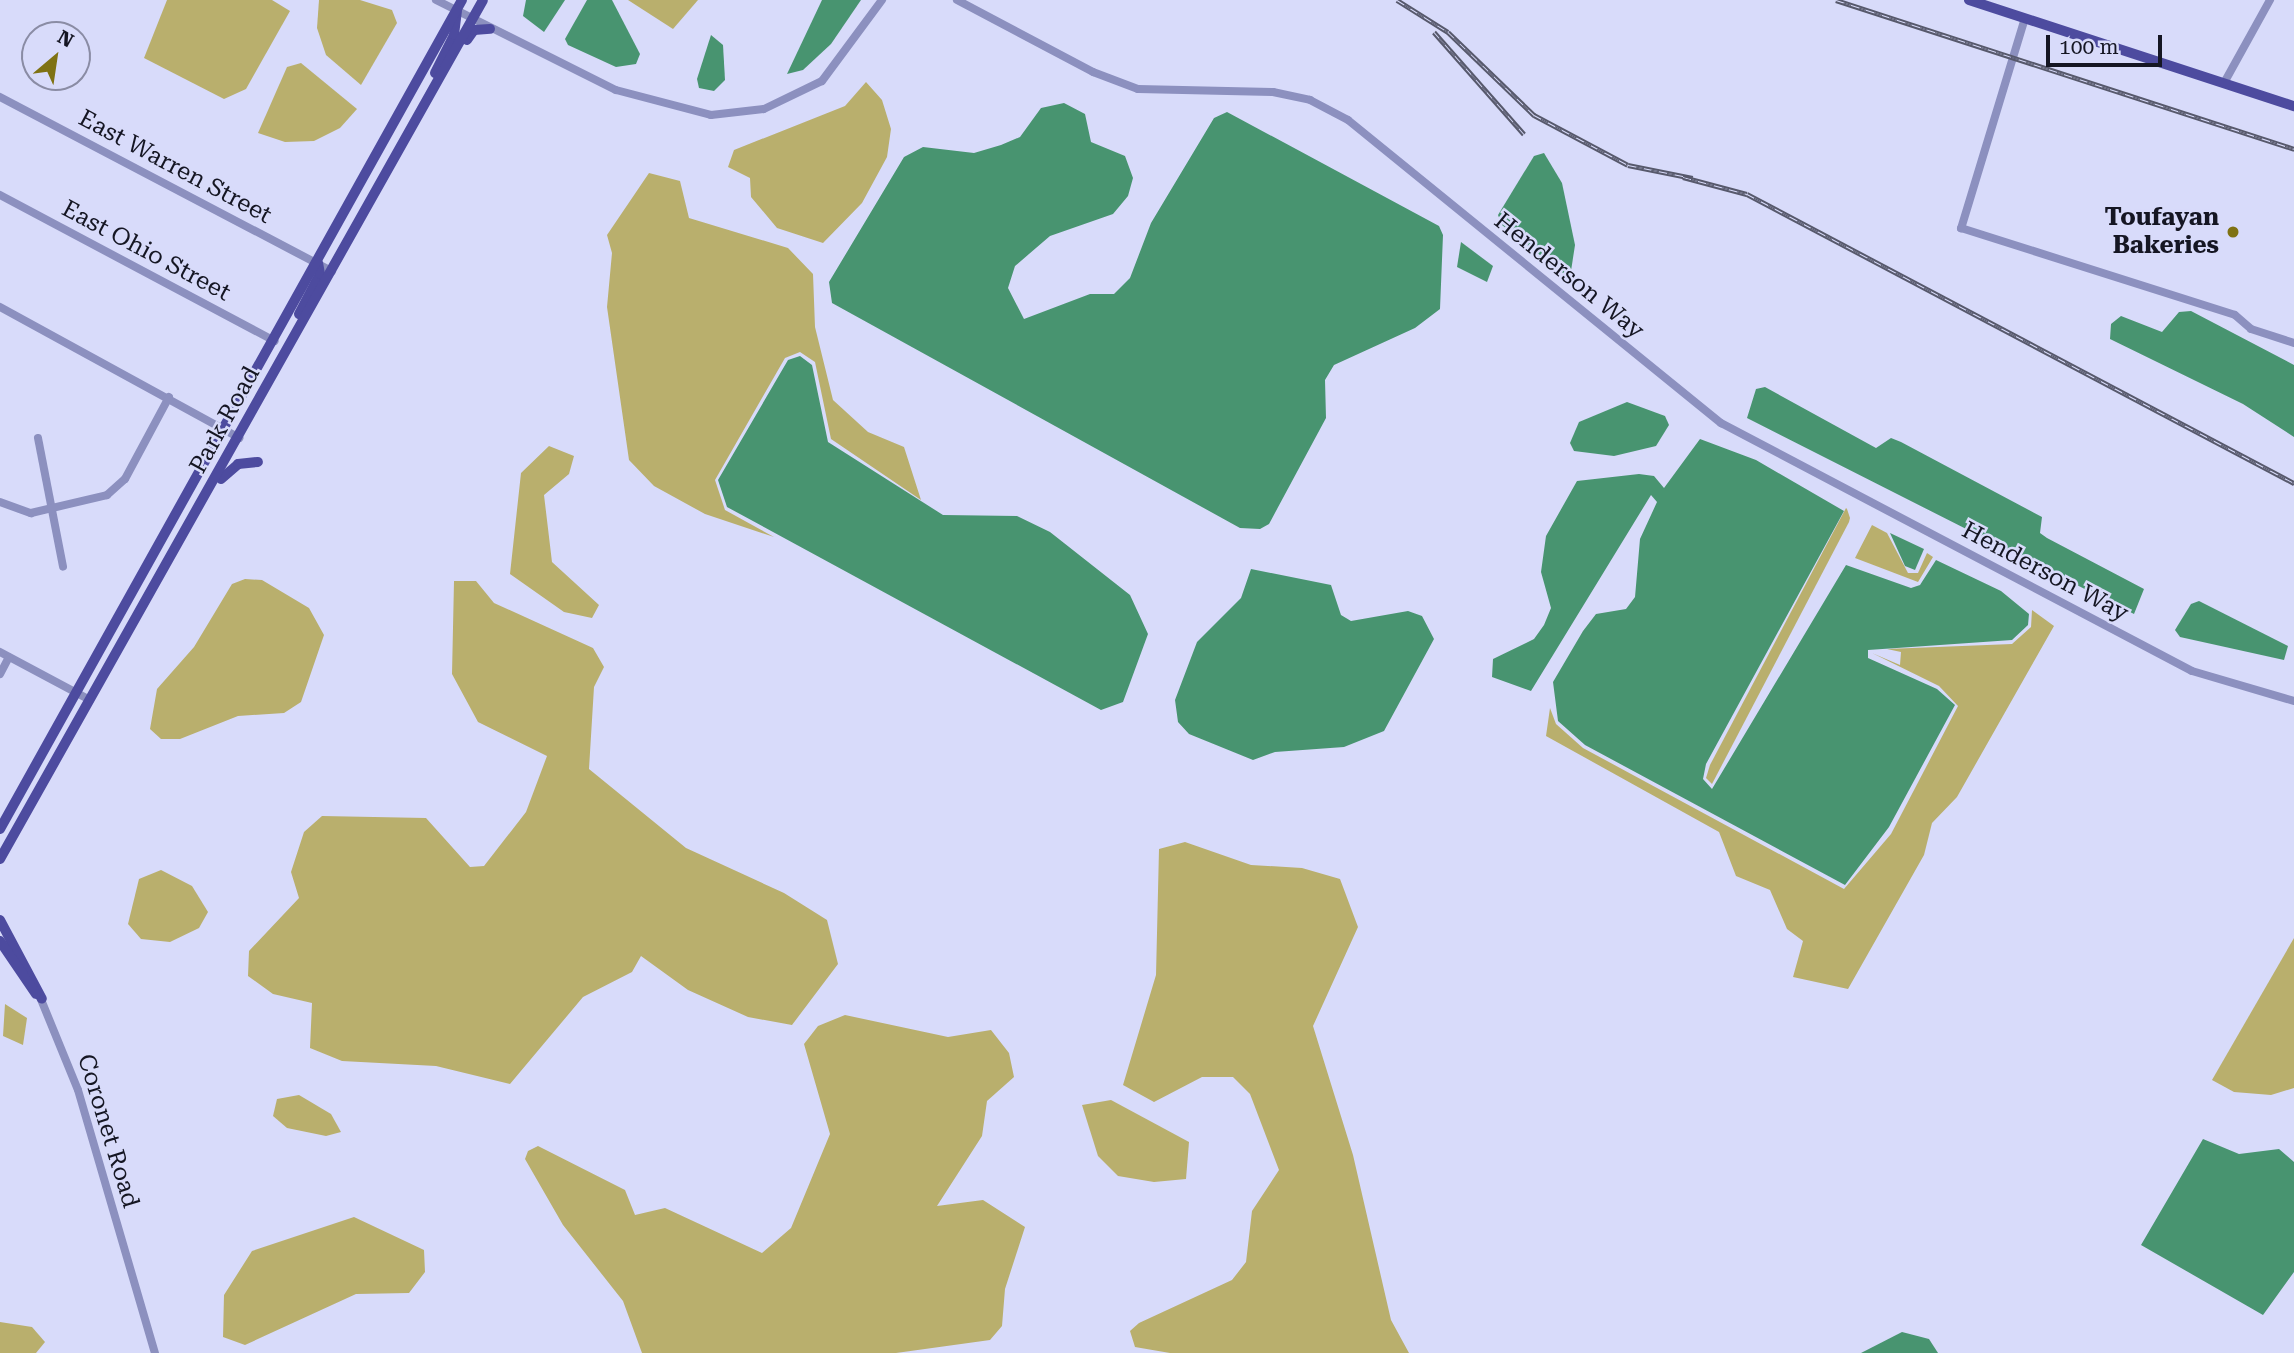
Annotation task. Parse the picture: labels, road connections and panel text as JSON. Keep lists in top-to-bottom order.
{
  "streets": {
    "main road": ["Park Road"],
    "street": [
      "East Warren Street",
      "East Ohio Street",
      "Henderson Way",
      "Coronet Road"
    ]
  },
  "crossings": [
    ["East Warren Street", "Park Road"],
    ["East Ohio Street", "Park Road"]
  ],
  "places": ["Toufayan Bakeries"],
  "scale_bar": "100 m",
  "north": "top right"
}
